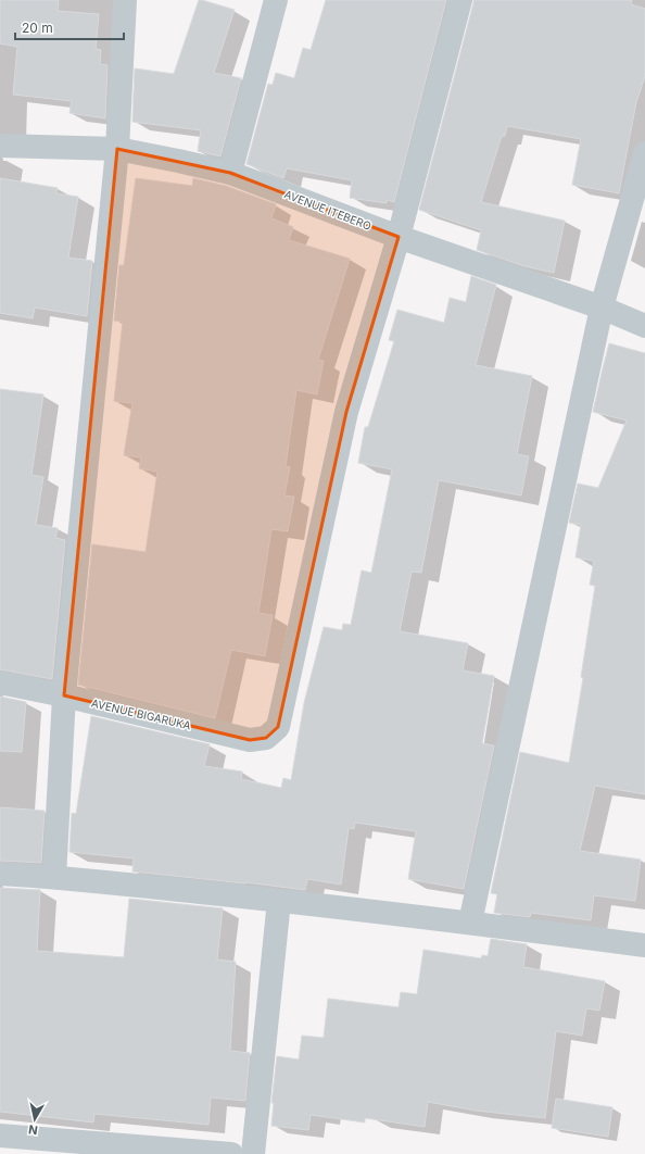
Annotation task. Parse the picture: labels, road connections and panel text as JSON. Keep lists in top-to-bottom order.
{
  "streets": {
    "street": ["AVENUE ITEBERO", "AVENUE BIGARUKA"]
  },
  "crossings": [
    ["AVENUE ITEBERO", "AVENUE BIGARUKA"]
  ],
  "scale_bar": "20 m",
  "north": "bottom"
}
